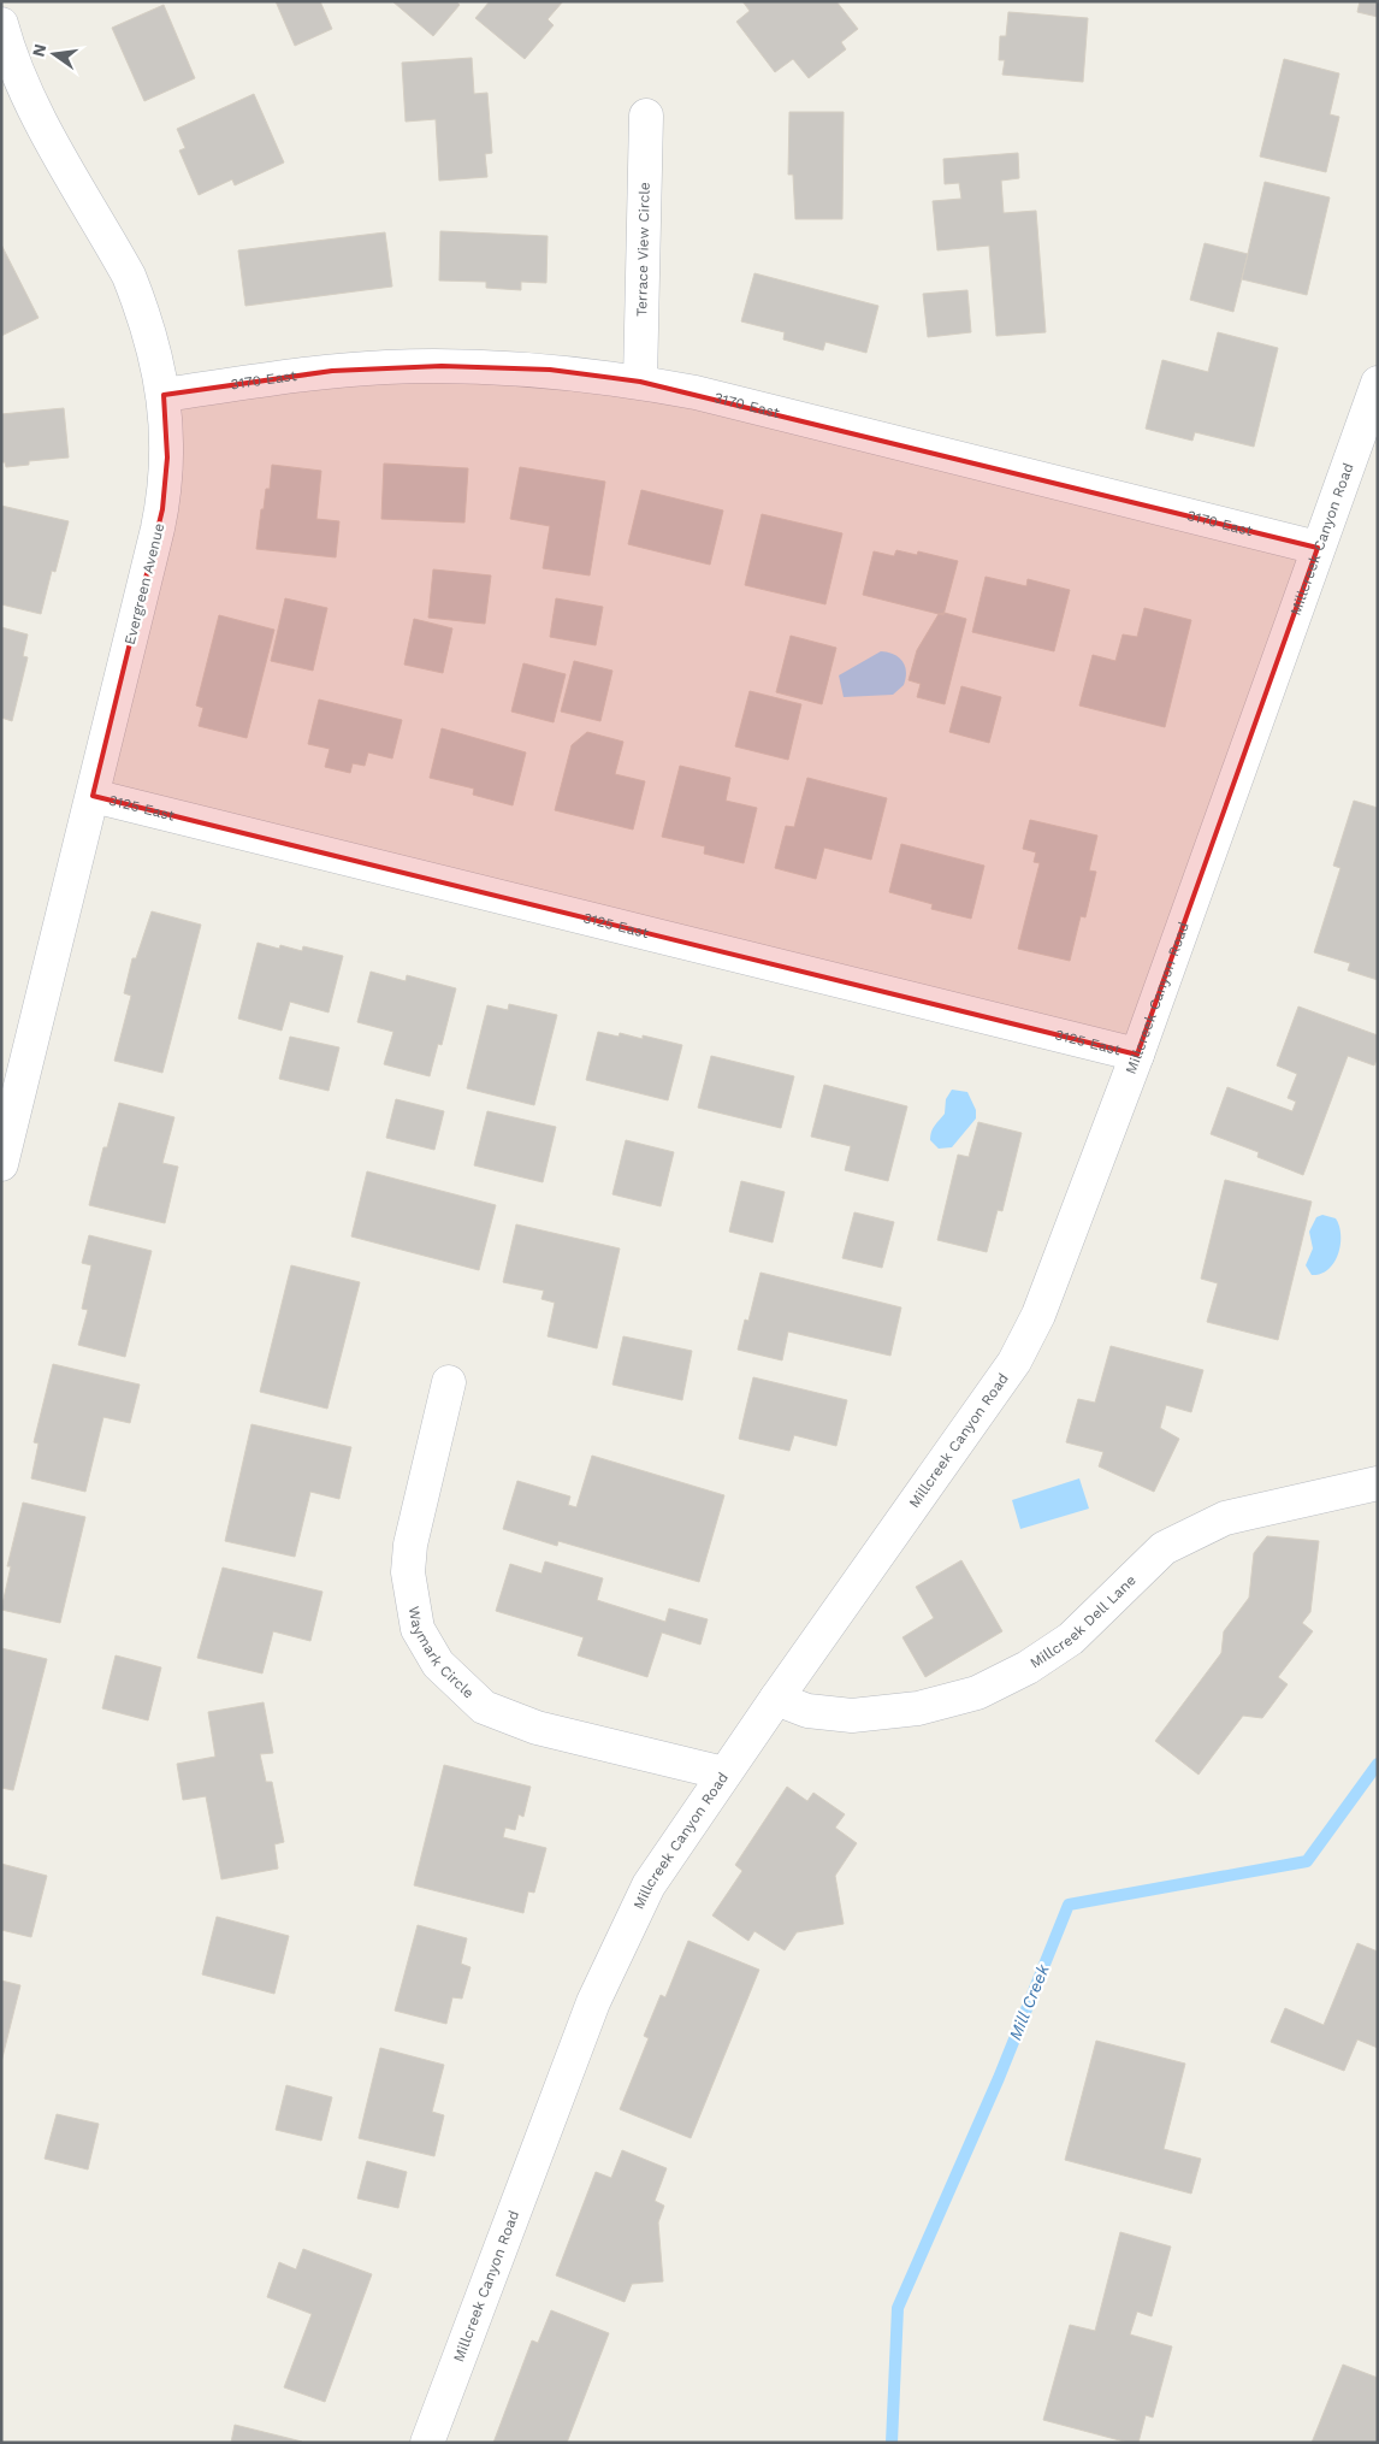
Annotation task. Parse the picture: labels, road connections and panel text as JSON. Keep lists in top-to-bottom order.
{
  "streets": {
    "street": [
      "Terrace View Circle",
      "3170 East",
      "Millcreek Canyon Road",
      "Evergreen Avenue",
      "3125 East",
      "Millcreek Dell Lane",
      "Waymark Circle"
    ]
  },
  "crossings": [
    ["Terrace View Circle", "3170 East"],
    ["3170 East", "Millcreek Canyon Road"],
    ["3170 East", "Evergreen Avenue"],
    ["Millcreek Canyon Road", "3125 East"],
    ["Millcreek Canyon Road", "Millcreek Dell Lane"],
    ["Millcreek Canyon Road", "Waymark Circle"],
    ["Evergreen Avenue", "3125 East"]
  ],
  "water": ["Mill Creek"],
  "north": "left"
}
